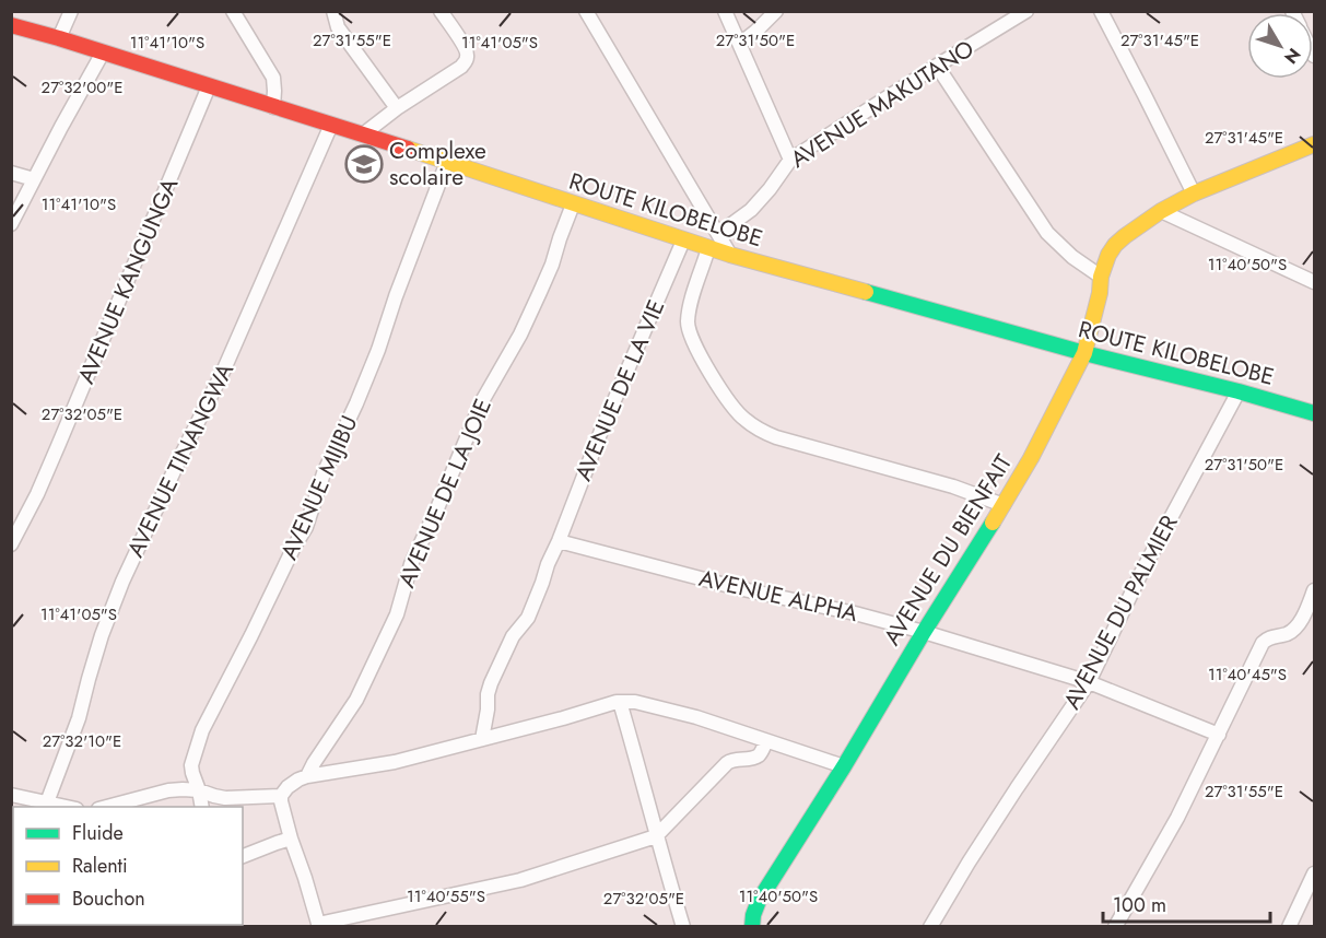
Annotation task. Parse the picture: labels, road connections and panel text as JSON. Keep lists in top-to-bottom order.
{
  "streets": {
    "street": [
      "AVENUE MAKUTANO",
      "ROUTE KILOBELOBE",
      "AVENUE KANGUNGA",
      "AVENUE DE LA VIE",
      "AVENUE TINANGWA",
      "AVENUE MIJIBU",
      "AVENUE DE LA JOIE",
      "AVENUE DU BIENFAIT",
      "AVENUE ALPHA",
      "AVENUE DU PALMIER"
    ]
  },
  "crossings": [
    ["ROUTE KILOBELOBE", "AVENUE KANGUNGA"],
    ["ROUTE KILOBELOBE", "AVENUE DE LA VIE"],
    ["ROUTE KILOBELOBE", "AVENUE TINANGWA"],
    ["ROUTE KILOBELOBE", "AVENUE MIJIBU"],
    ["ROUTE KILOBELOBE", "AVENUE DE LA JOIE"],
    ["ROUTE KILOBELOBE", "AVENUE DU BIENFAIT"],
    ["ROUTE KILOBELOBE", "AVENUE DU PALMIER"],
    ["AVENUE DE LA VIE", "AVENUE DE LA JOIE"],
    ["AVENUE DE LA VIE", "AVENUE ALPHA"],
    ["AVENUE DE LA JOIE", "AVENUE DU BIENFAIT"],
    ["AVENUE DU BIENFAIT", "AVENUE ALPHA"],
    ["AVENUE ALPHA", "AVENUE DU PALMIER"]
  ],
  "places": {
    "school or university": ["Complexe scolaire"]
  },
  "legend": ["Fluide", "Ralenti", "Bouchon"],
  "scale_bar": "100 m",
  "north": "bottom right",
  "coordinates": [
    "27°31'55\"E",
    "27°31'45\"E",
    "27°31'50\"E",
    "11°41'10\"S",
    "11°41'05\"S",
    "27°32'00\"E",
    "11°40'50\"S",
    "27°32'05\"E",
    "11°40'45\"S",
    "27°32'10\"E",
    "11°40'55\"S"
  ]
}
